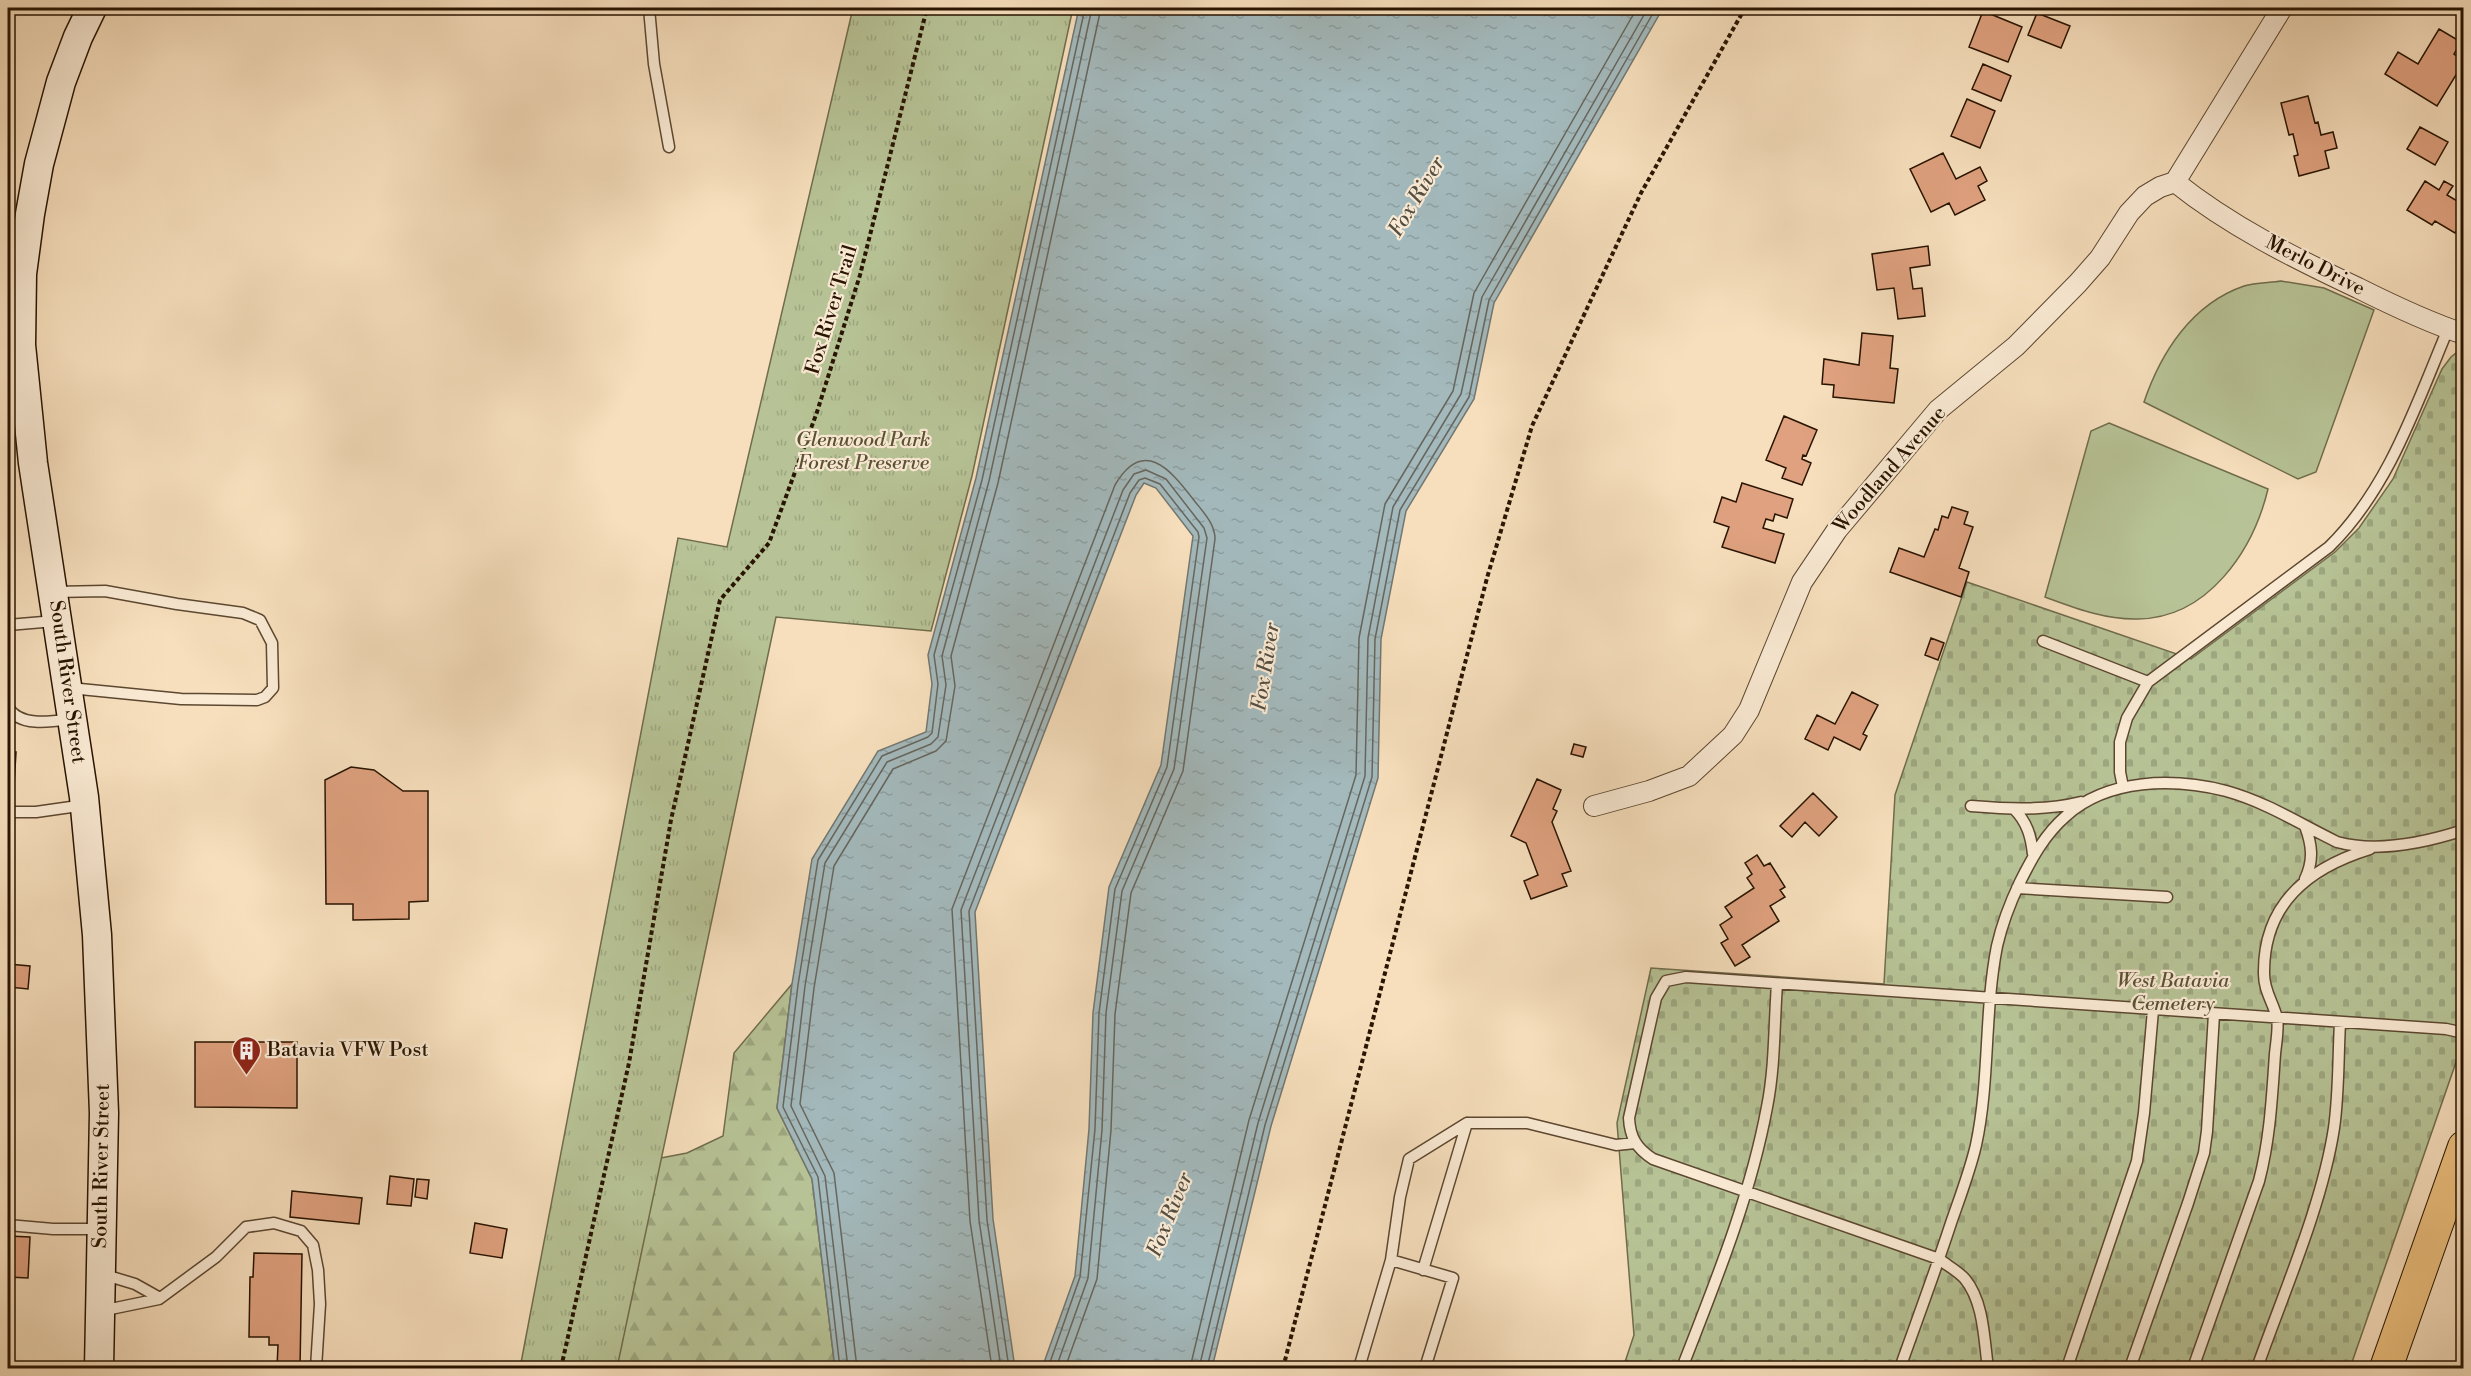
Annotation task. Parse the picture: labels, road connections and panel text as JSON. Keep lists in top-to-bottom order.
{
  "streets": {
    "main road": ["South River Street"],
    "street": ["Merlo Drive", "Woodland Avenue"],
    "path": ["Fox River Trail"]
  },
  "crossings": [
    ["Merlo Drive", "Woodland Avenue"]
  ],
  "water": ["Fox River"],
  "parks": ["Glenwood Park Forest Preserve", "West Batavia Cemetery"],
  "places": {
    "building": ["Batavia VFW Post"]
  }
}
